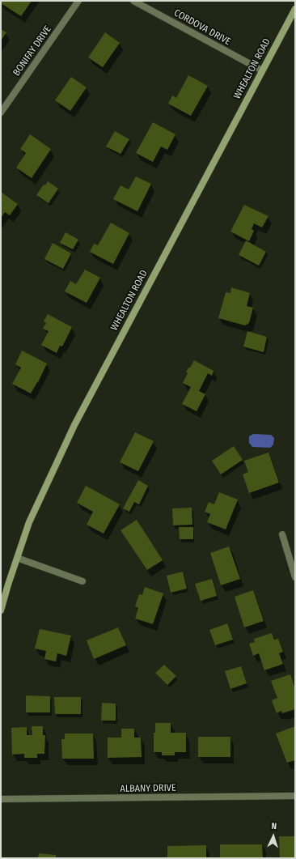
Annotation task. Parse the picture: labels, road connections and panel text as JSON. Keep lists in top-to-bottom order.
{
  "streets": {
    "street": [
      "CORDOVA DRIVE",
      "BONIFAY DRIVE",
      "WHEALTON ROAD",
      "ALBANY DRIVE"
    ]
  },
  "crossings": [
    ["CORDOVA DRIVE", "WHEALTON ROAD"]
  ],
  "north": "top"
}
